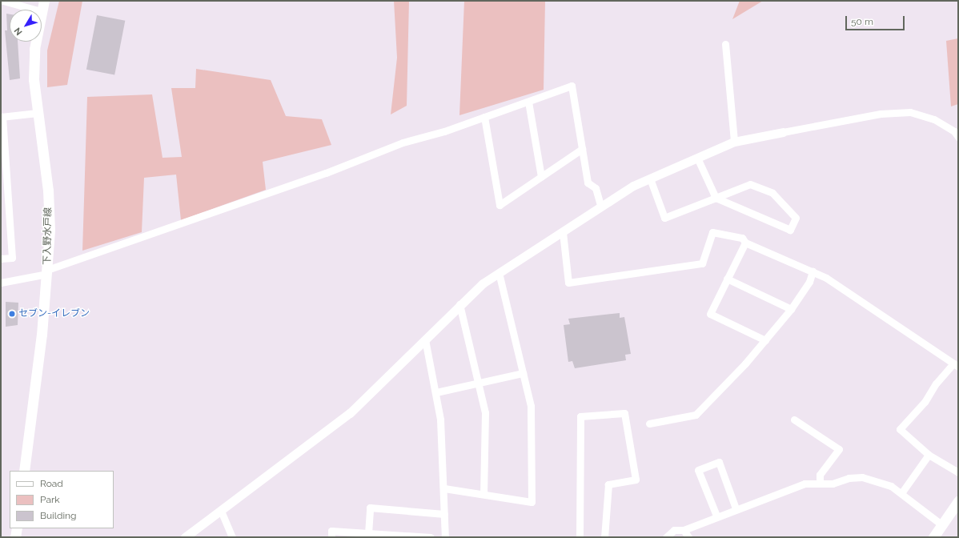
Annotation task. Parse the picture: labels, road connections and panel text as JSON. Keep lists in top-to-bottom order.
{
  "streets": {
    "main road": ["下入野水戸線"]
  },
  "places": ["セブン-イレブン"],
  "legend": ["Road", "Park", "Building"],
  "scale_bar": "50 m",
  "north": "bottom left"
}
